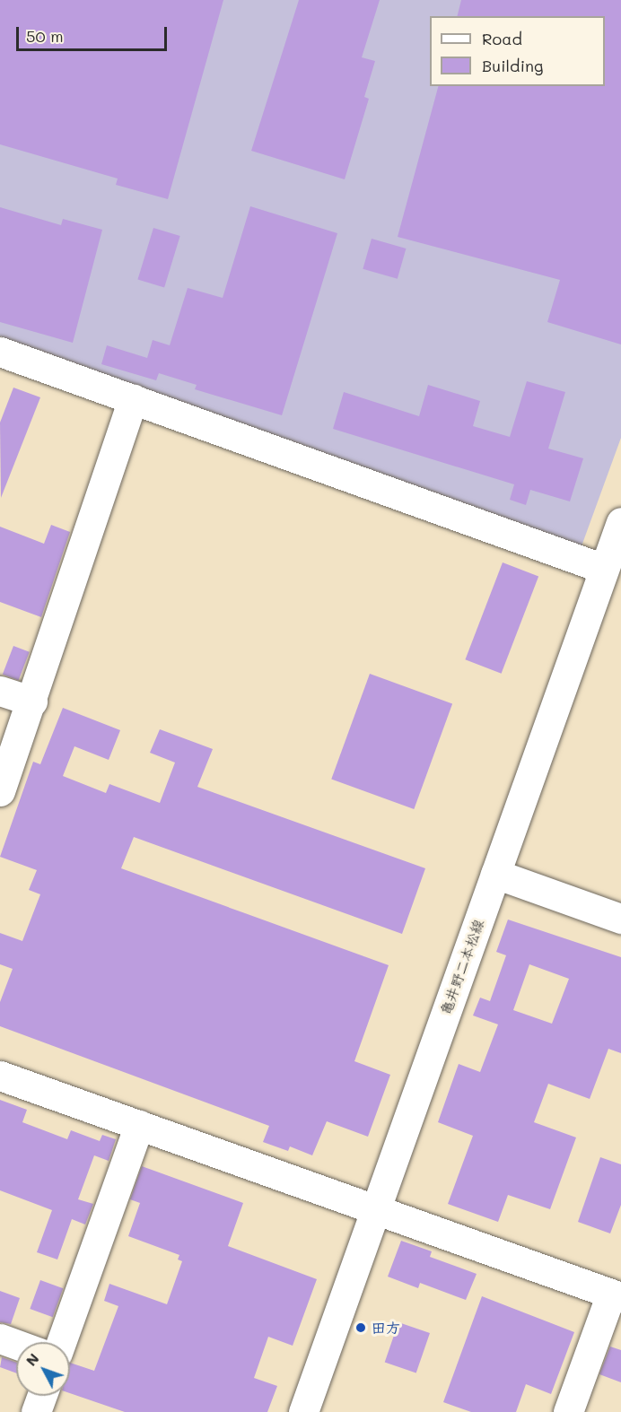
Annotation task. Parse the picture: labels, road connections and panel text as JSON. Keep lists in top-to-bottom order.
{
  "streets": {
    "street": ["亀井野二本松線"]
  },
  "places": ["田方"],
  "legend": ["Road", "Building"],
  "scale_bar": "50 m",
  "north": "top left"
}
